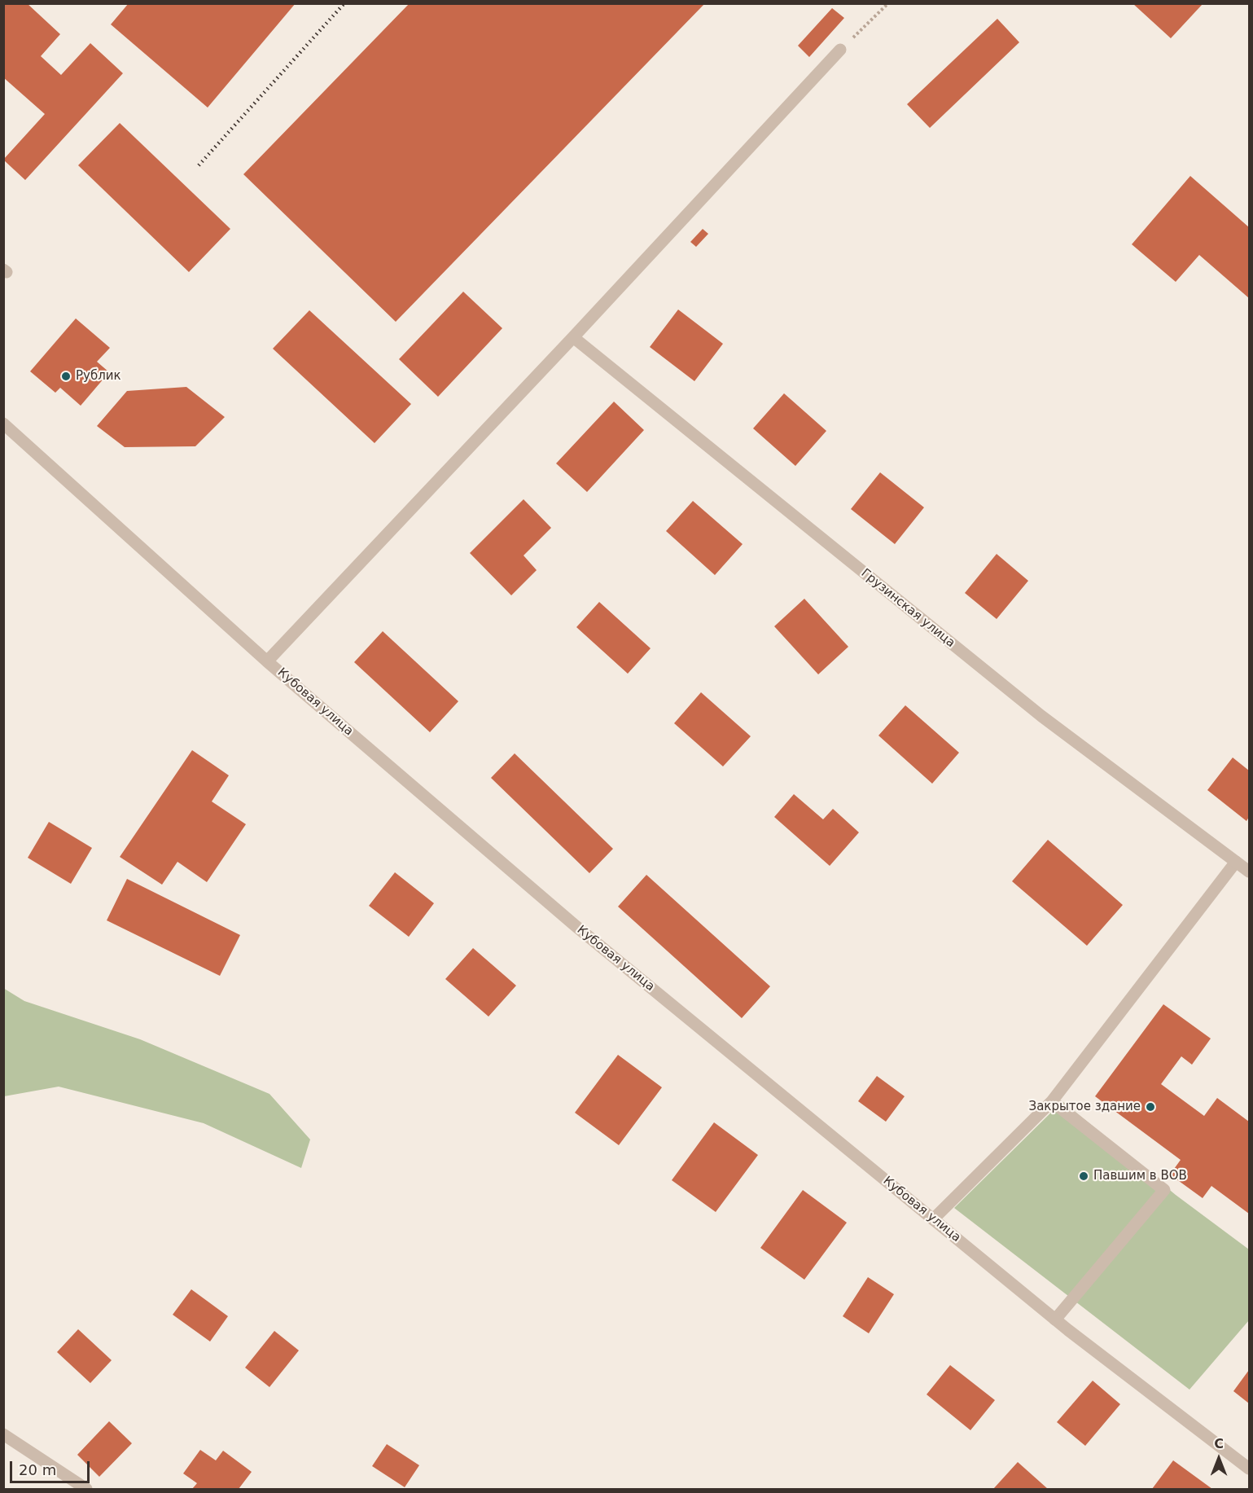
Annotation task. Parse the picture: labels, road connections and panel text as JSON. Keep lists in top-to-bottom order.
{
  "streets": {
    "street": ["Грузинская улица", "Кубовая улица"]
  },
  "places": ["Рублик", "Закрытое здание", "Павшим в ВОВ"],
  "scale_bar": "20 m",
  "north": "top"
}
